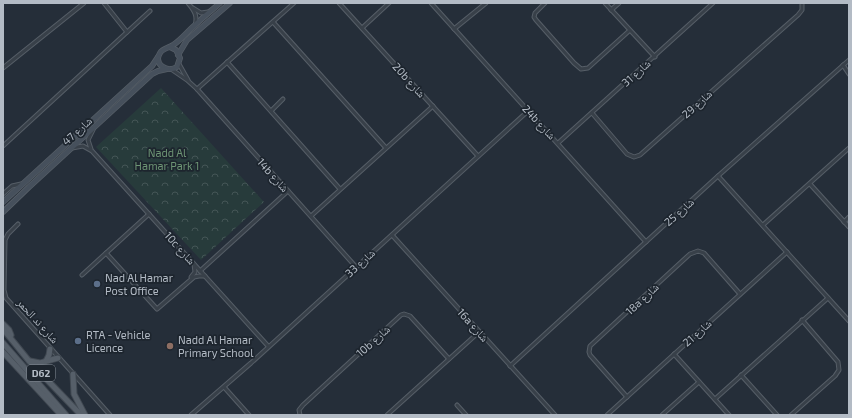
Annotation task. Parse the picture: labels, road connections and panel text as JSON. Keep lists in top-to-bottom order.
{
  "streets": {
    "main road": ["D62"],
    "street": [
      "شارع 31",
      "20b شارع",
      "شارع 29",
      "24b شارع",
      "شارع 47",
      "14b شارع",
      "شارع 25",
      "10c شارع",
      "شارع 33",
      "18a شارع",
      "شارع ند الحمر",
      "16a شارع",
      "شارع 21",
      "10b شارع"
    ]
  },
  "crossings": [
    ["شارع 31", "شارع 29"],
    ["شارع 31", "24b شارع"],
    ["20b شارع", "شارع 33"],
    ["24b شارع", "شارع 25"],
    ["24b شارع", "شارع 33"],
    ["شارع 47", "14b شارع"],
    ["14b شارع", "شارع 33"],
    ["شارع 25", "16a شارع"],
    ["10c شارع", "شارع 33"],
    ["شارع 33", "16a شارع"],
    ["18a شارع", "شارع 21"]
  ],
  "parks": ["Nadd Al Hamar Park 1"],
  "places": ["Nad Al Hamar Post Office", "RTA - Vehicle Licence", "Nadd Al Hamar Primary School"]
}
